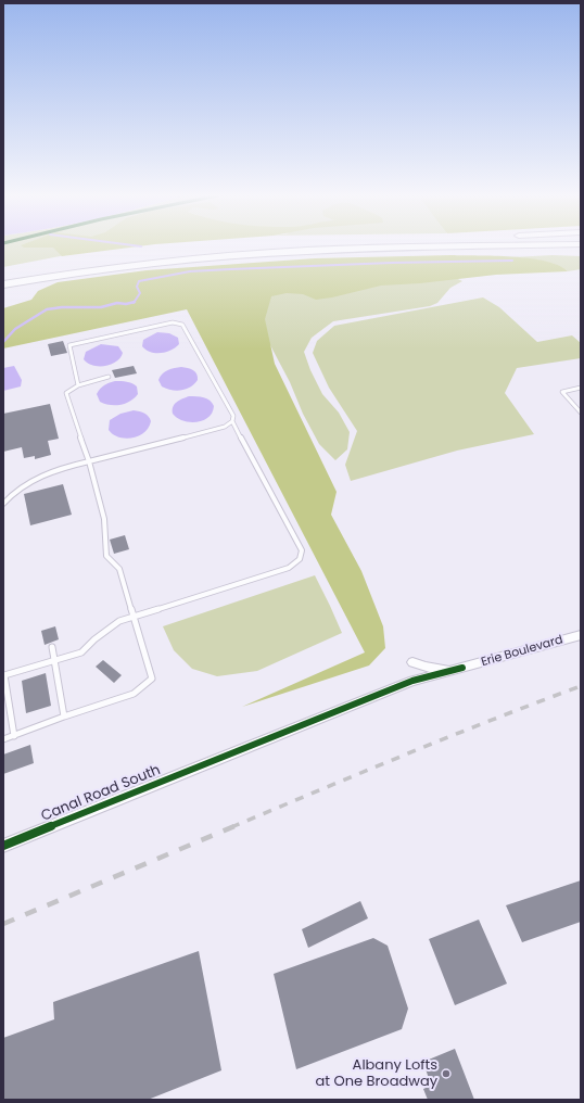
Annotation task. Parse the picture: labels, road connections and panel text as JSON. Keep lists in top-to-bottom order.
{
  "streets": {
    "street": ["Erie Boulevard", "Canal Road South"]
  },
  "crossings": [
    ["Erie Boulevard", "Canal Road South"]
  ],
  "places": ["Albany Lofts at One Broadway"]
}
